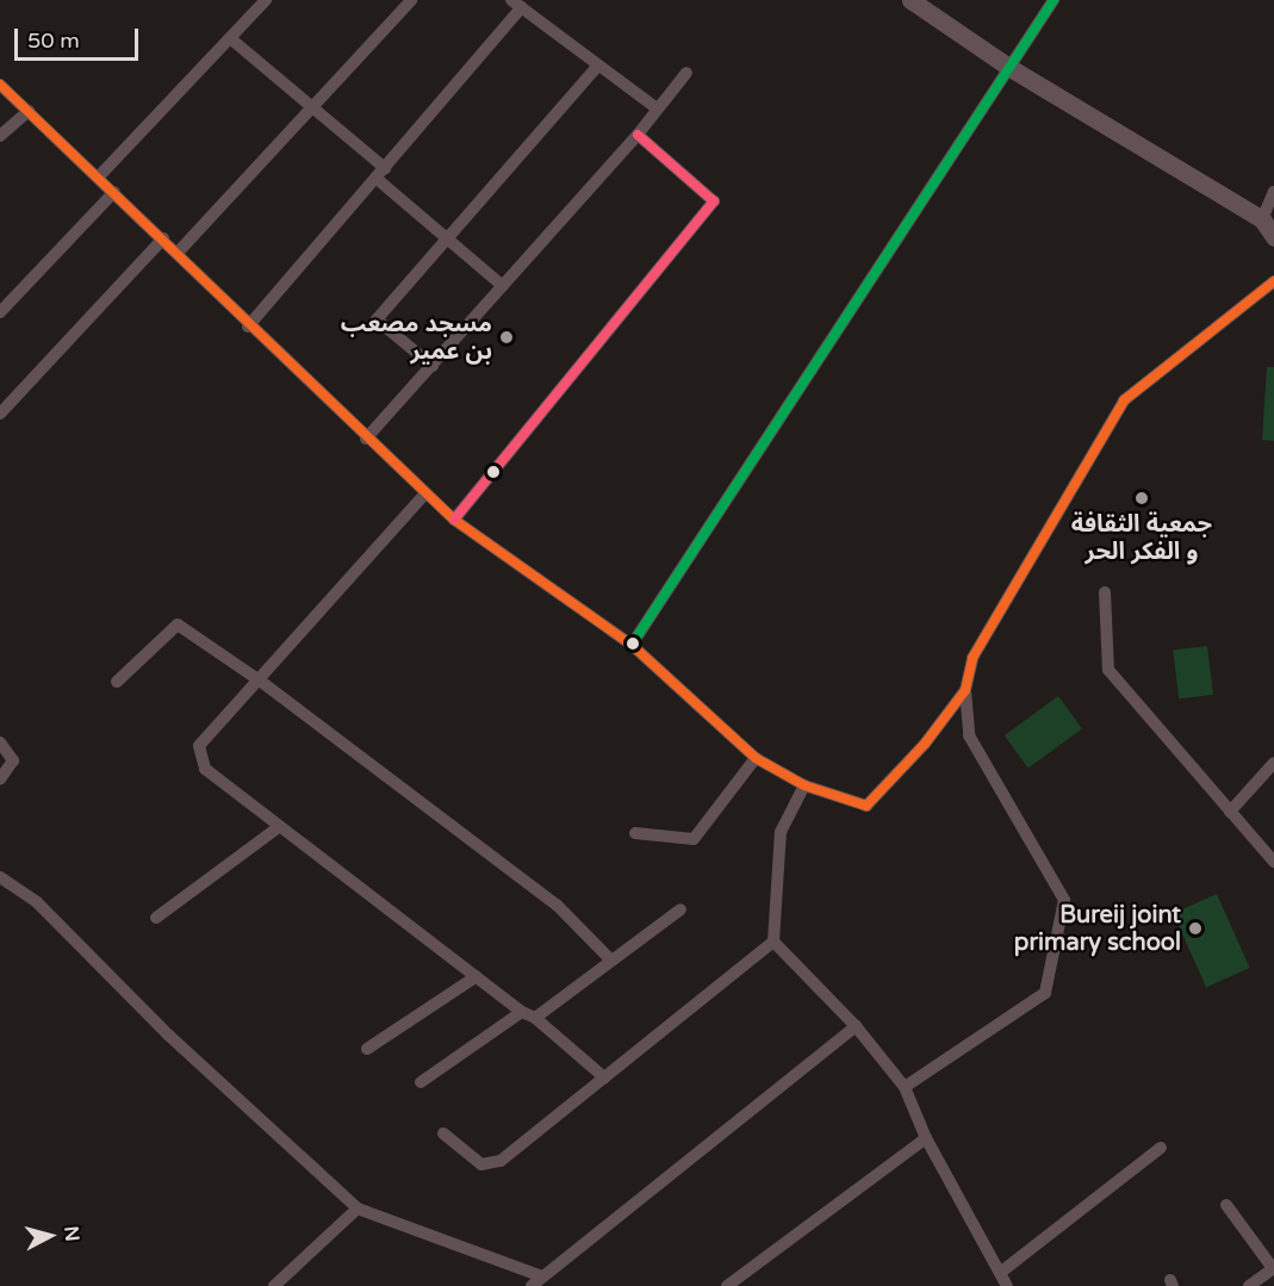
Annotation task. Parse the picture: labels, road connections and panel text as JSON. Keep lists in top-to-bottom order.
{
  "places": ["مسجد مصعب بن عمير", "جمعية الثقافة و الفكر الحر", "Bureij joint primary school"],
  "scale_bar": "50 m",
  "north": "right"
}
